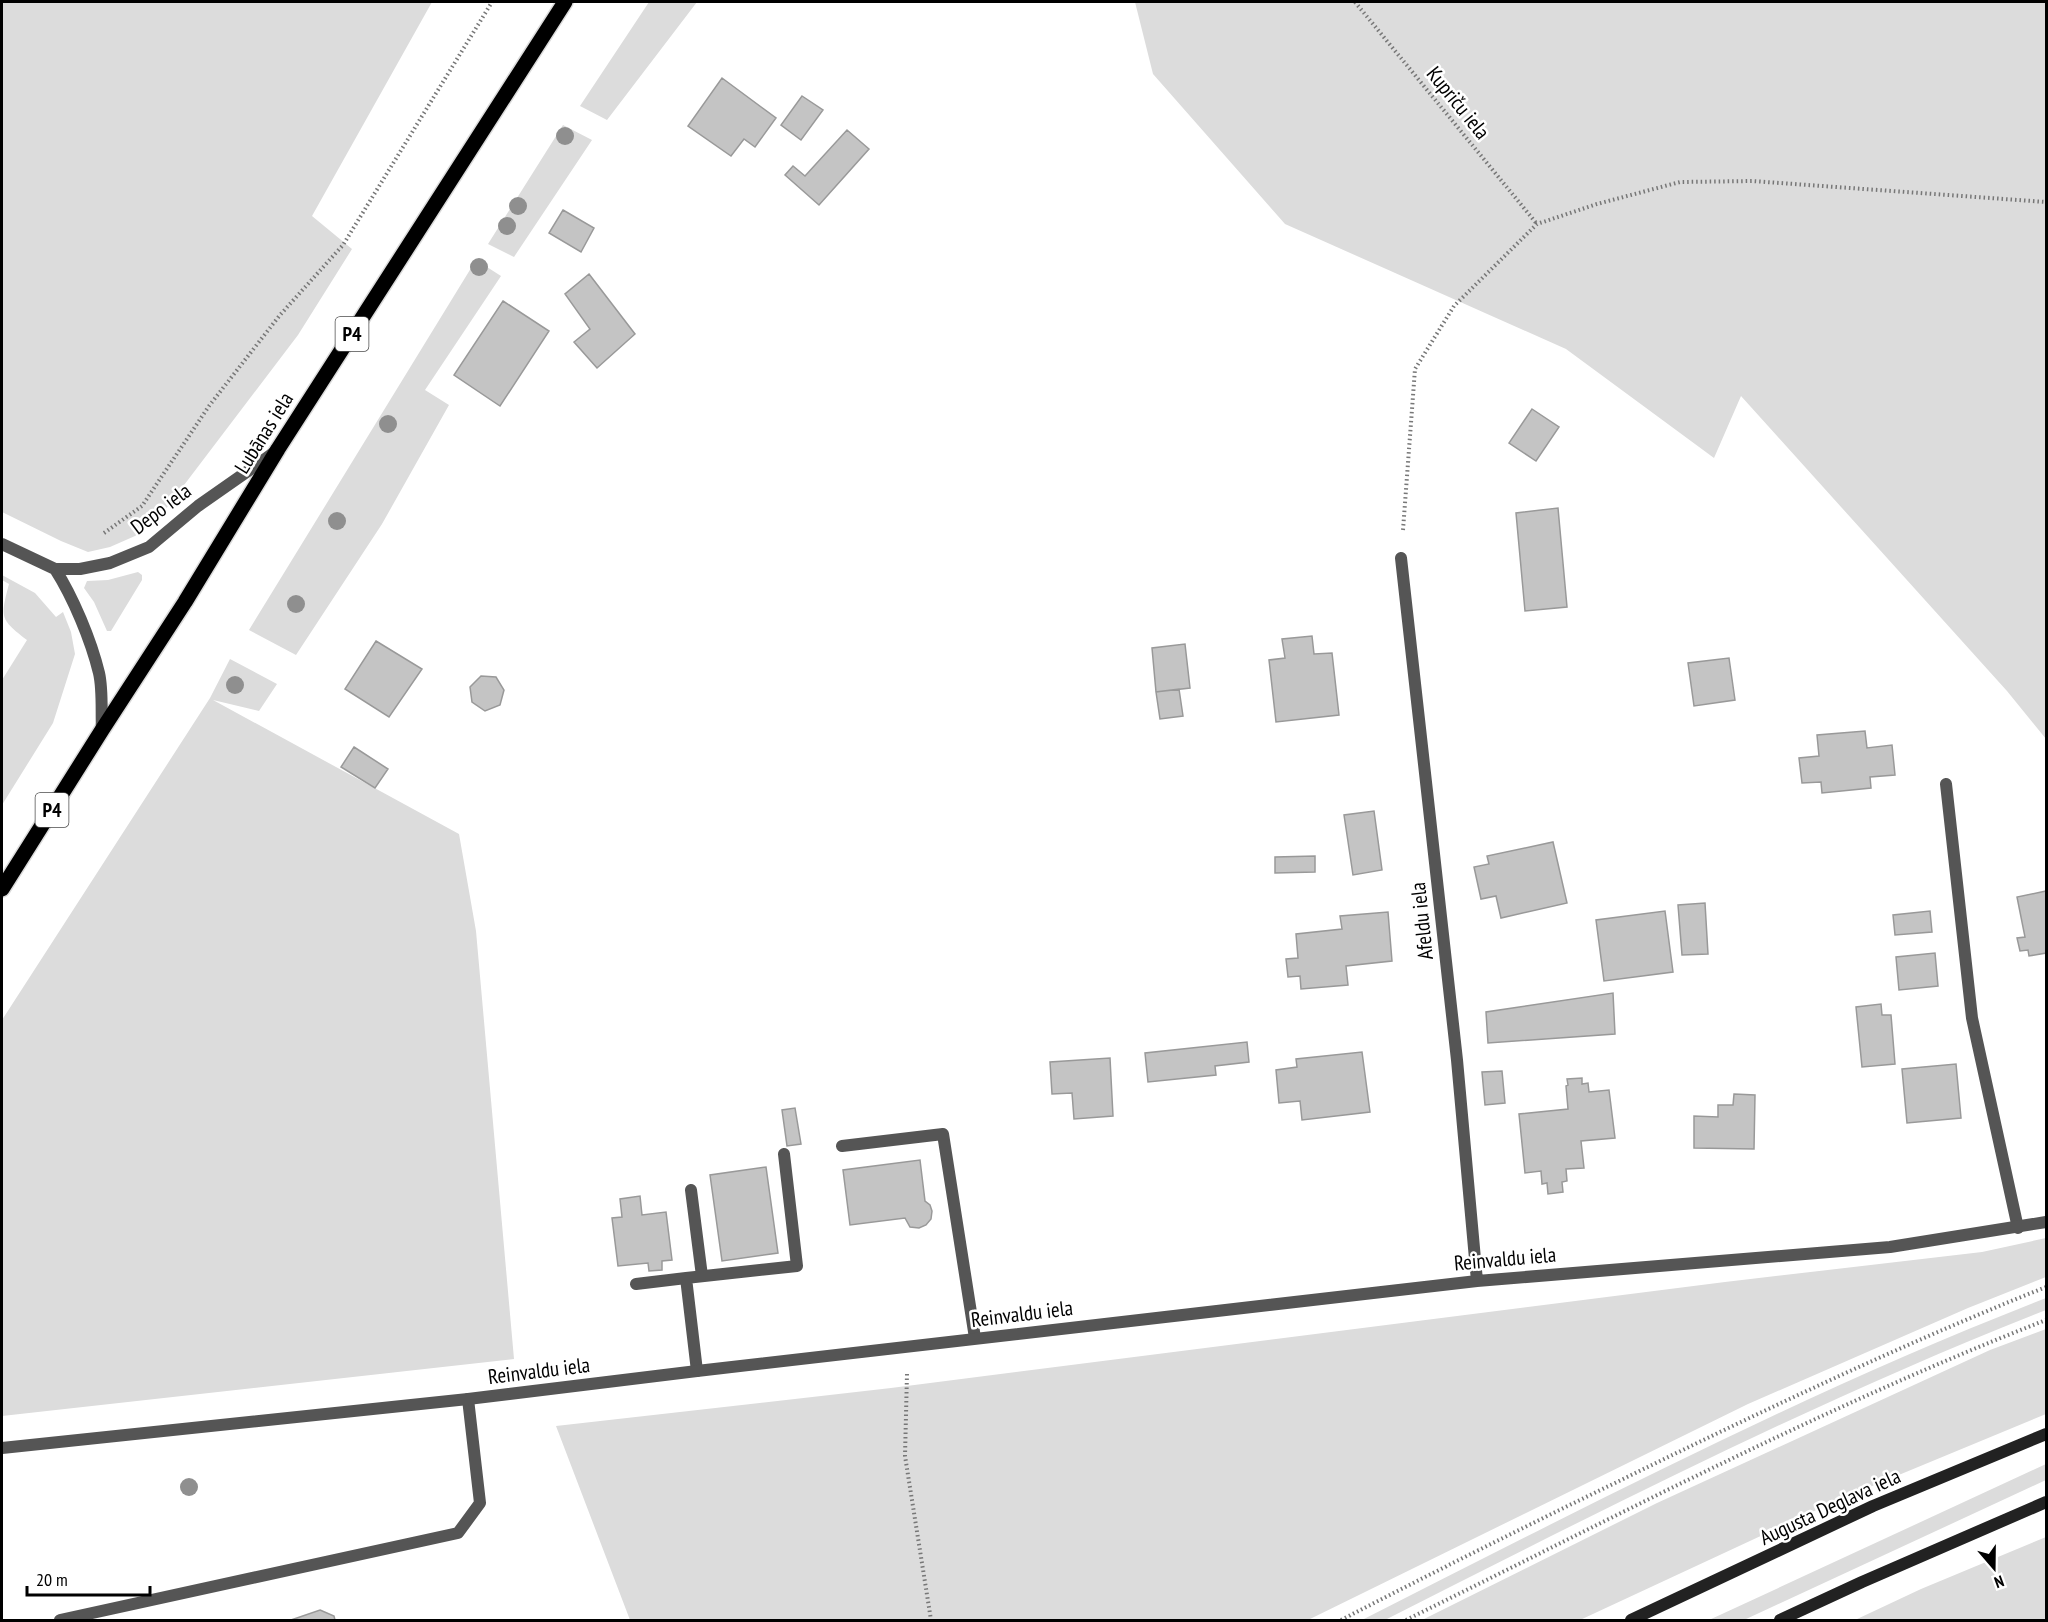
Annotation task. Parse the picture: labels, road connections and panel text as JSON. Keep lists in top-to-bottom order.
{
  "streets": {
    "main road": ["P4", "Lubānas iela", "Augusta Deglava iela"],
    "street": ["Depo iela", "Afeldu iela", "Reinvaldu iela"],
    "path": ["Kupriču iela"]
  },
  "crossings": [
    ["Lubānas iela", "Depo iela"],
    ["Afeldu iela", "Reinvaldu iela"]
  ],
  "scale_bar": "20 m",
  "north": "bottom"
}
